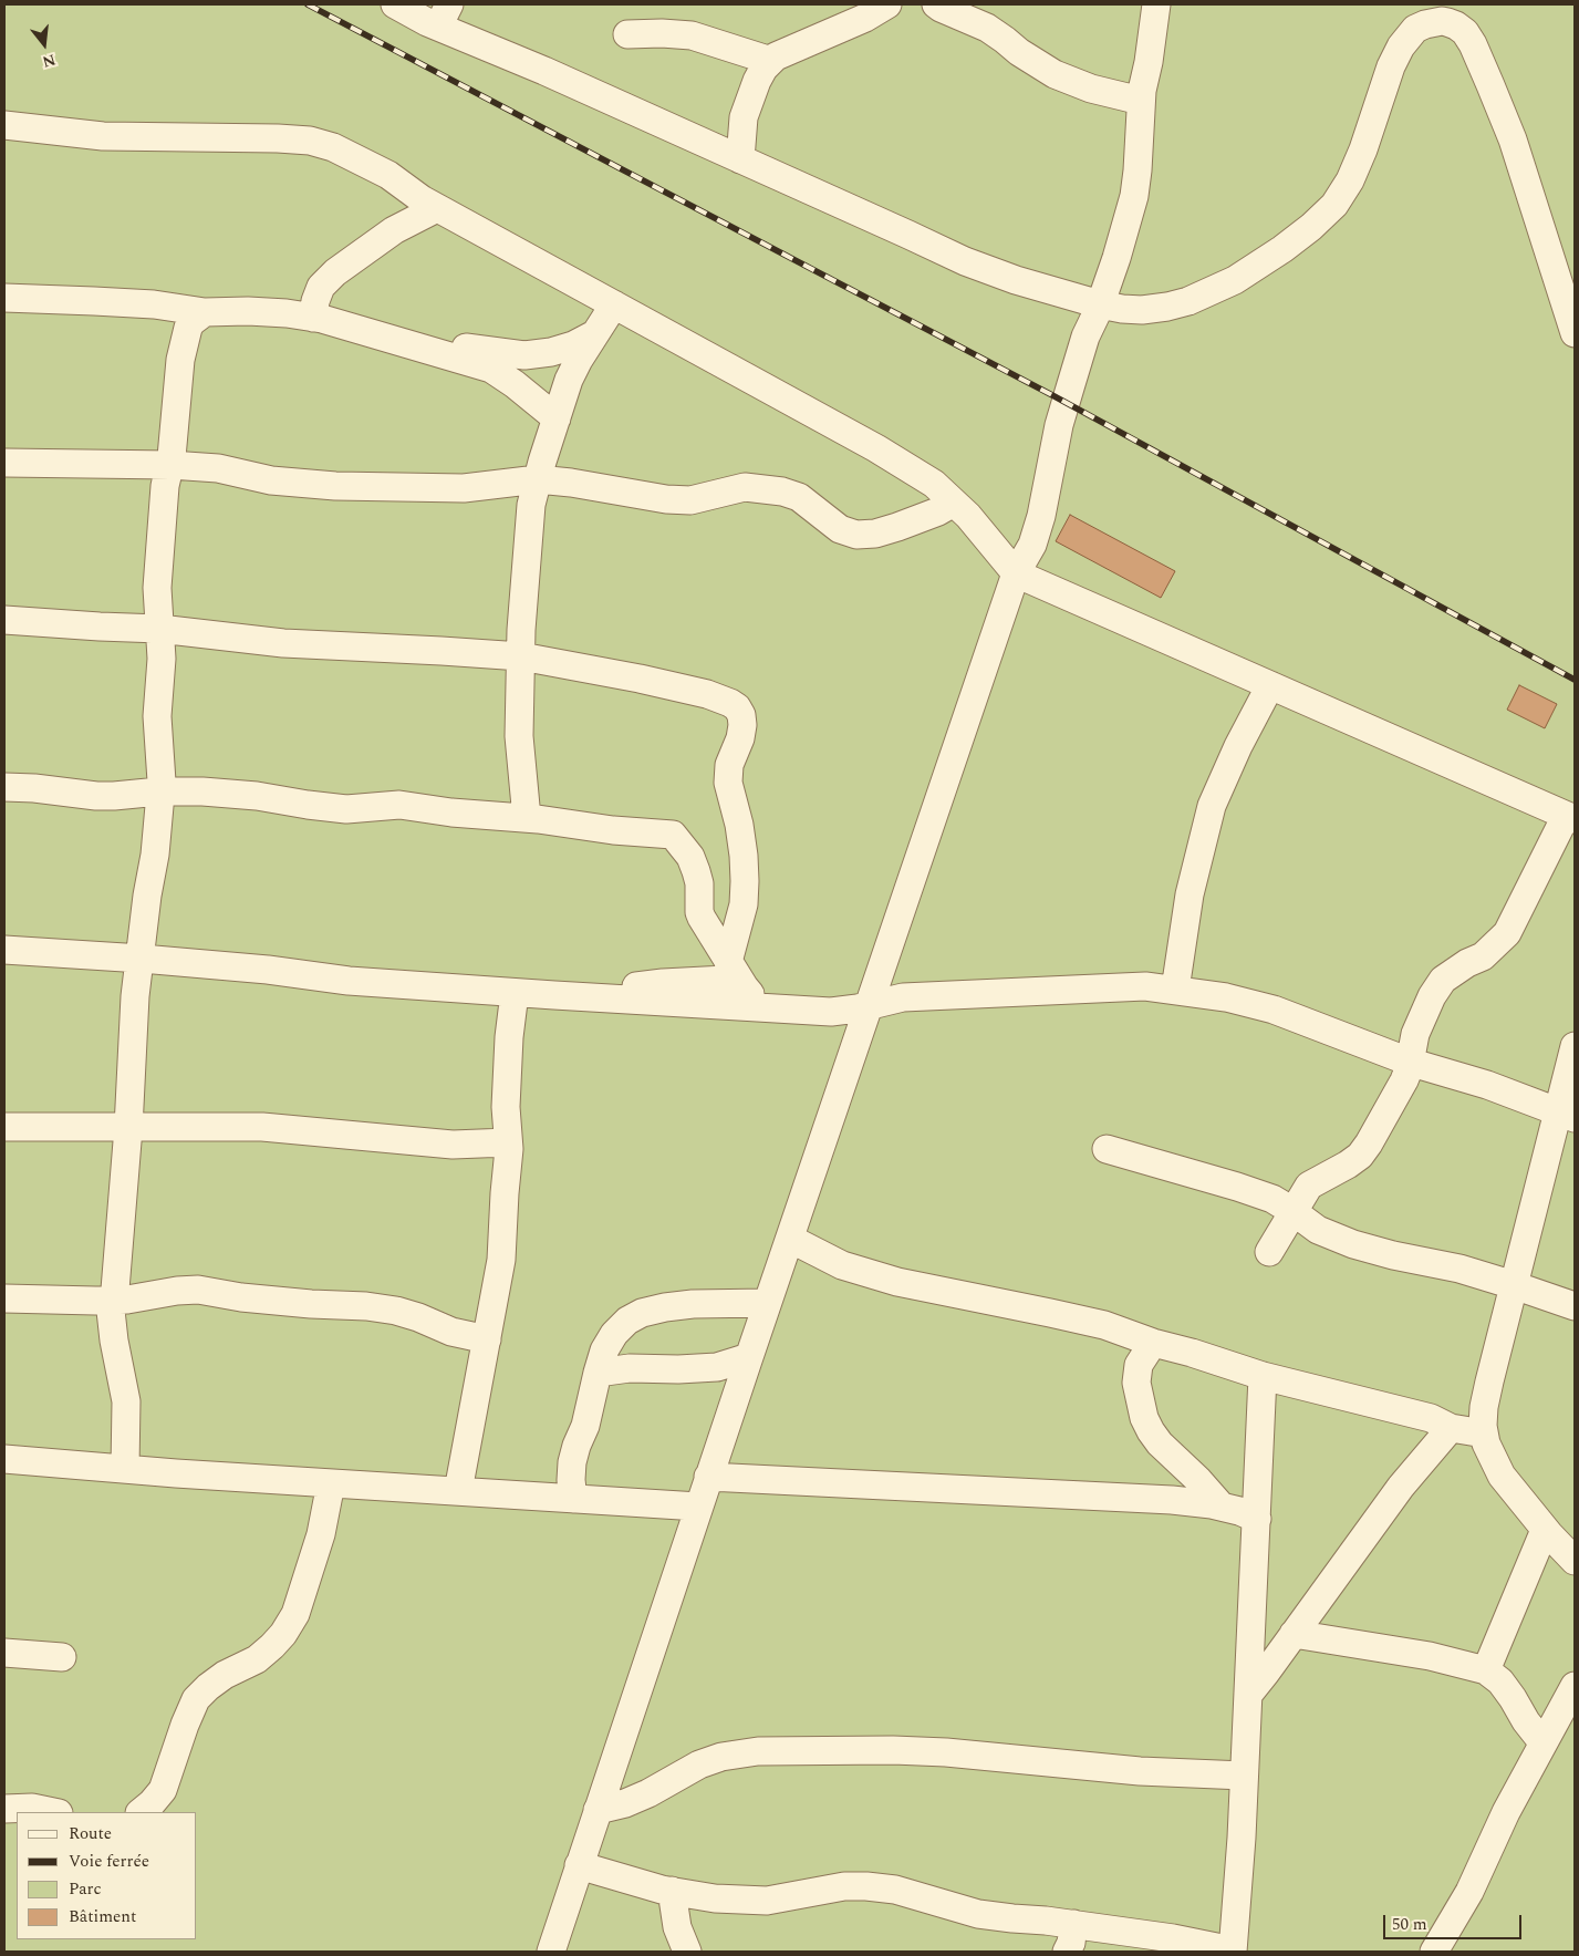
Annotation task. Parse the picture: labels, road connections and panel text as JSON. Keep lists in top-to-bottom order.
{
  "legend": [
    "Route",
    "Voie ferrée",
    "Parc",
    "Bâtiment"
  ],
  "scale_bar": "50 m",
  "north": "bottom"
}
